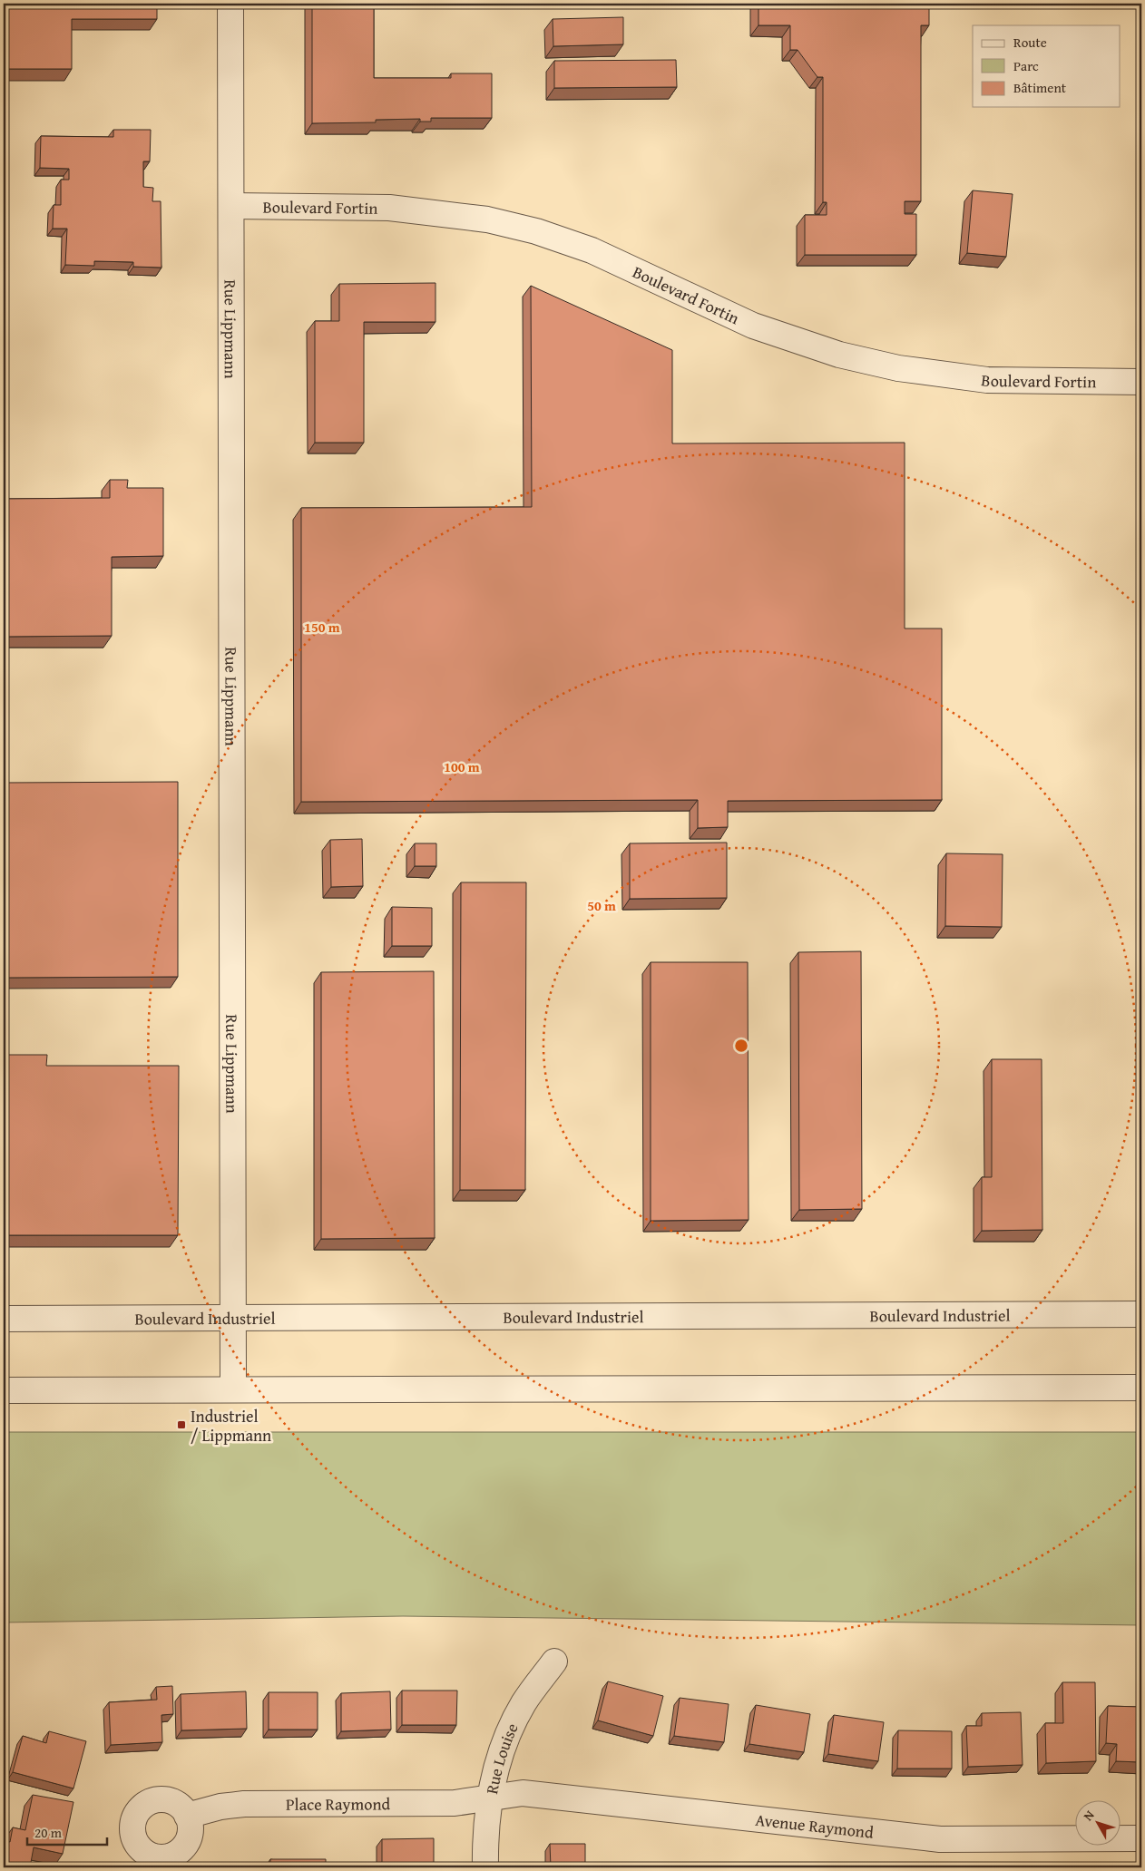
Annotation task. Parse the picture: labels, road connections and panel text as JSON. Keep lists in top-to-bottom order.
{
  "streets": {
    "street": [
      "Boulevard Fortin",
      "Rue Lippmann",
      "Boulevard Industriel",
      "Rue Louise",
      "Place Raymond",
      "Avenue Raymond"
    ]
  },
  "crossings": [
    ["Boulevard Fortin", "Rue Lippmann"],
    ["Rue Lippmann", "Boulevard Industriel"],
    ["Rue Louise", "Place Raymond"],
    ["Rue Louise", "Avenue Raymond"],
    ["Place Raymond", "Avenue Raymond"]
  ],
  "places": {
    "transit": ["Industriel / Lippmann"]
  },
  "legend": ["Route", "Parc", "Bâtiment"],
  "scale_bar": "20 m",
  "north": "top left",
  "rings": ["150 m", "100 m", "50 m"]
}
